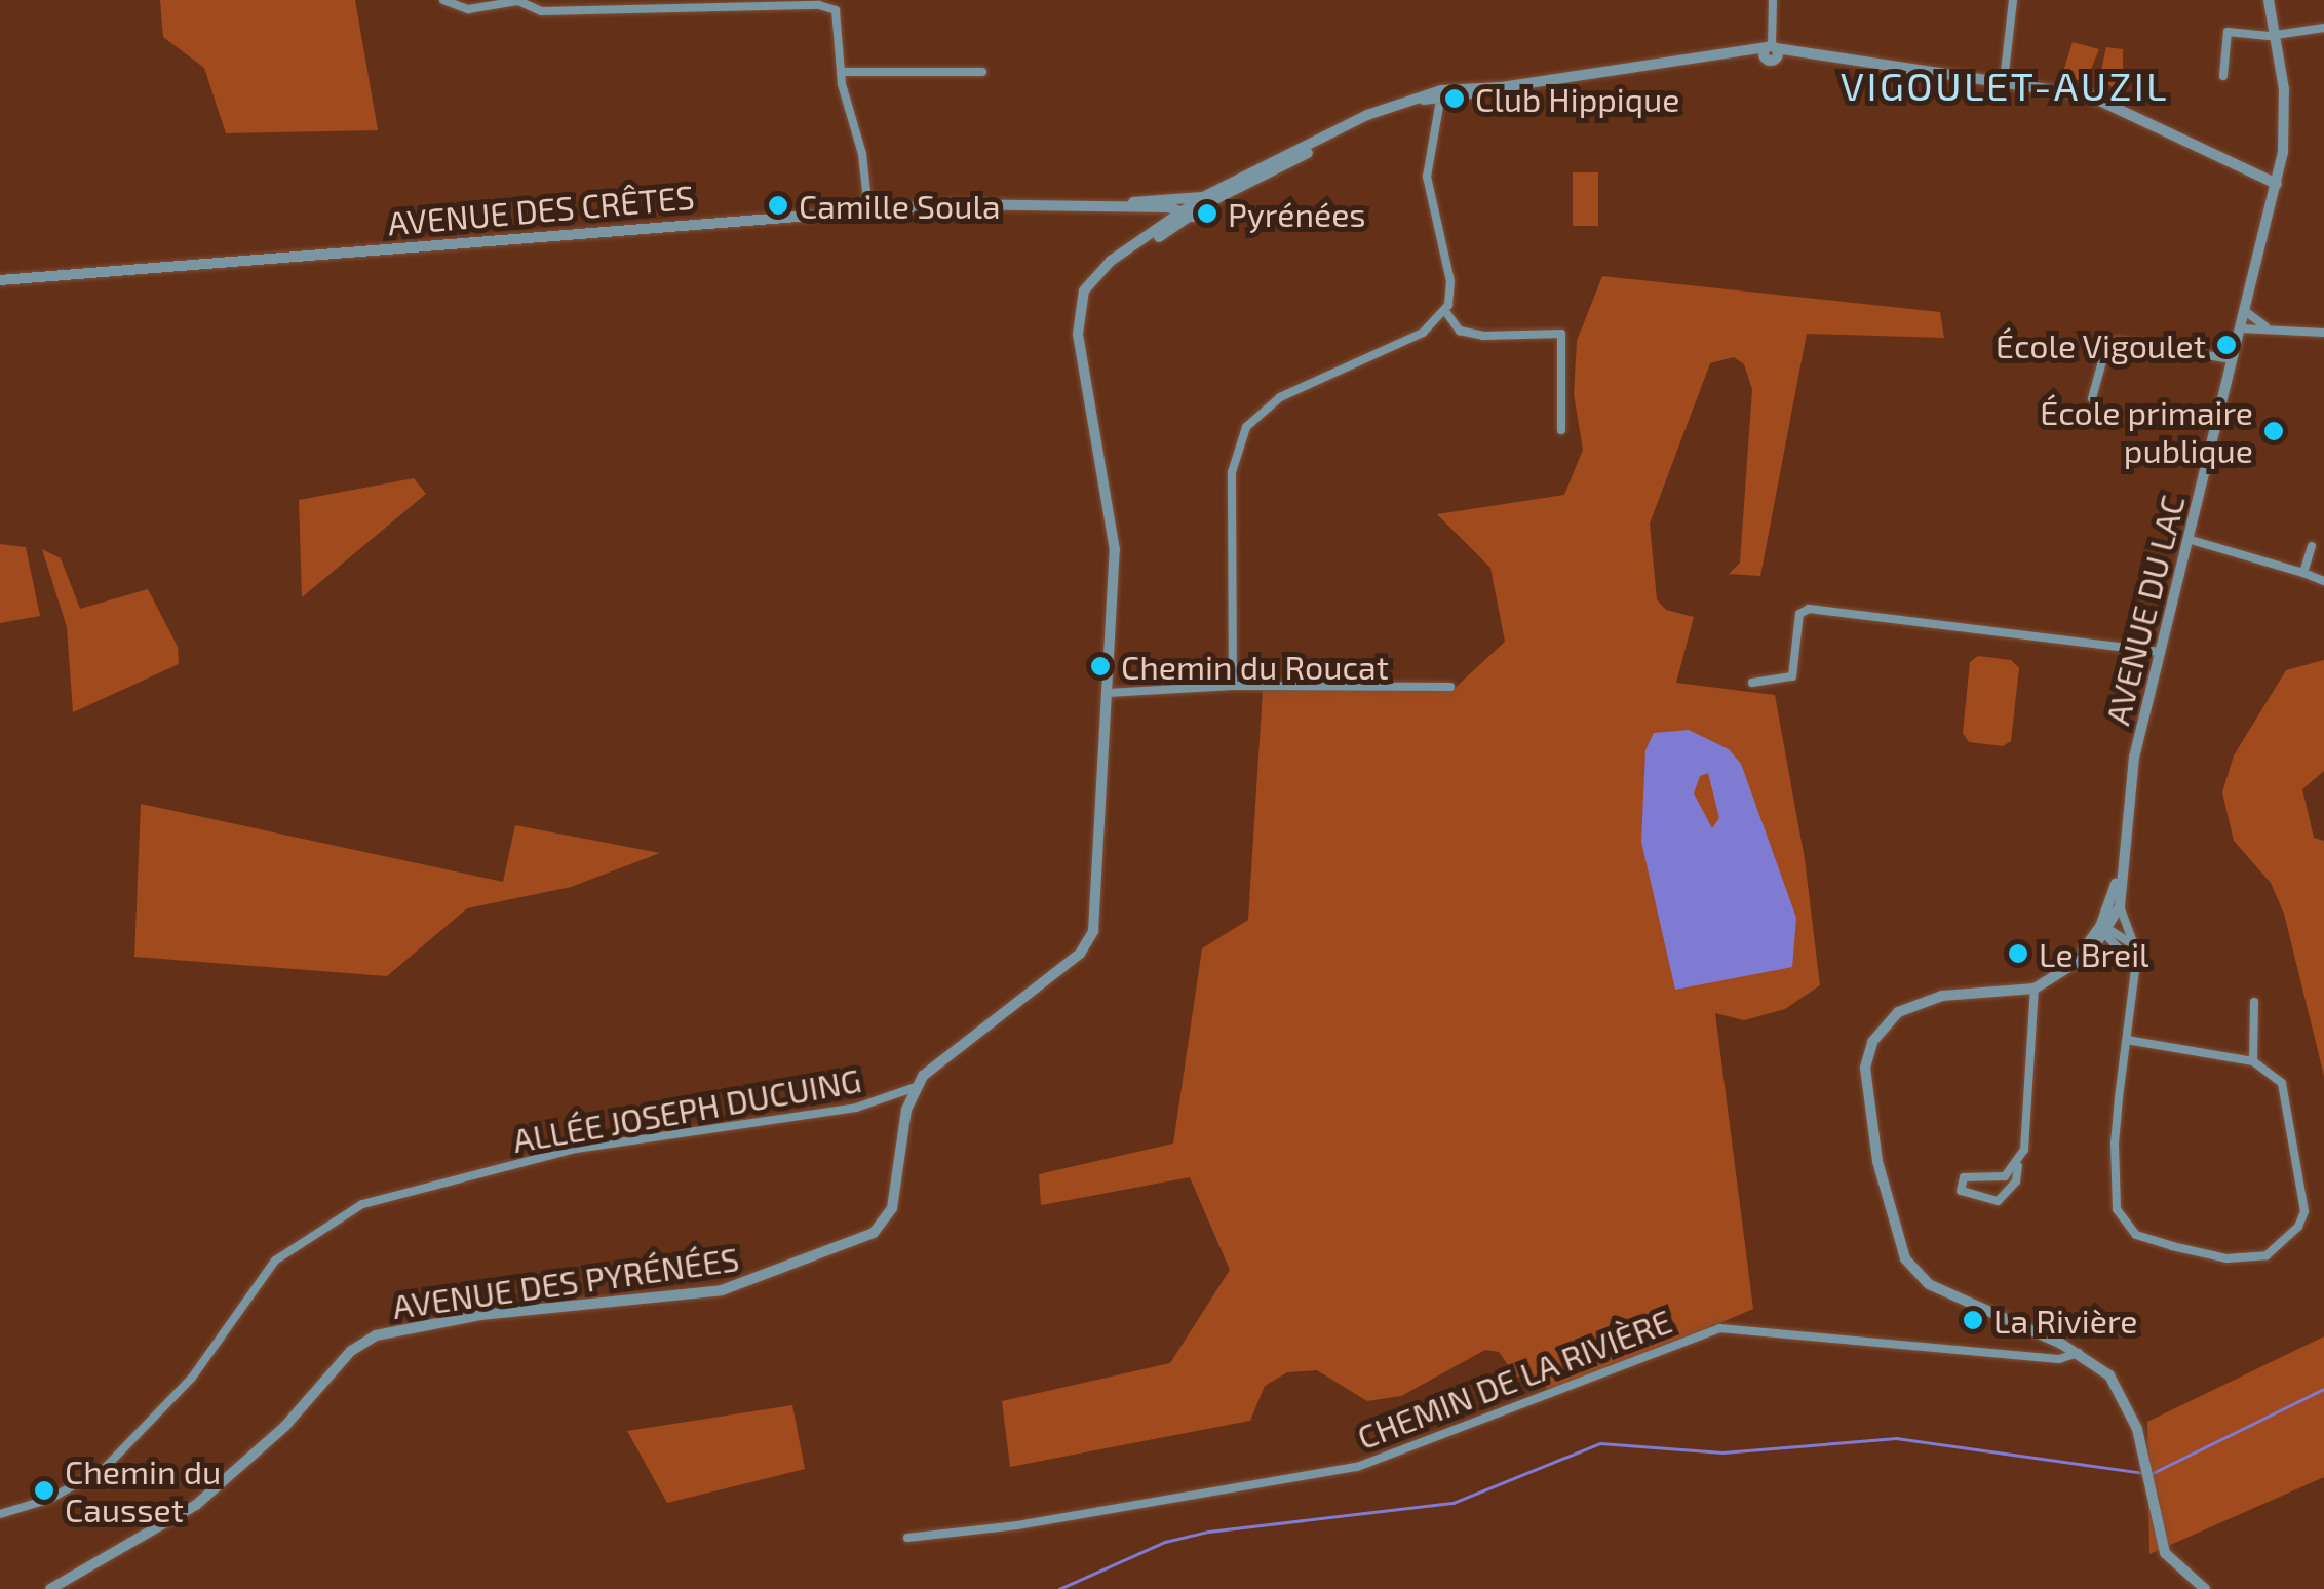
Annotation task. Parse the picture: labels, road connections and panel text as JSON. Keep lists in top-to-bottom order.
{
  "streets": {
    "street": [
      "AVENUE DES CRÊTES",
      "AVENUE DU LAC",
      "ALLÉE JOSEPH DUCUING",
      "AVENUE DES PYRÉNÉES",
      "CHEMIN DE LA RIVIÈRE"
    ]
  },
  "crossings": [
    ["AVENUE DU LAC", "CHEMIN DE LA RIVIÈRE"],
    ["ALLÉE JOSEPH DUCUING", "AVENUE DES PYRÉNÉES"]
  ],
  "districts": ["VIGOULET-AUZIL"],
  "places": [
    "Club Hippique",
    "Camille Soula",
    "Pyrénées",
    "École Vigoulet",
    "École primaire publique",
    "Chemin du Roucat",
    "Le Breil",
    "La Rivière",
    "Chemin du Causset"
  ]
}
